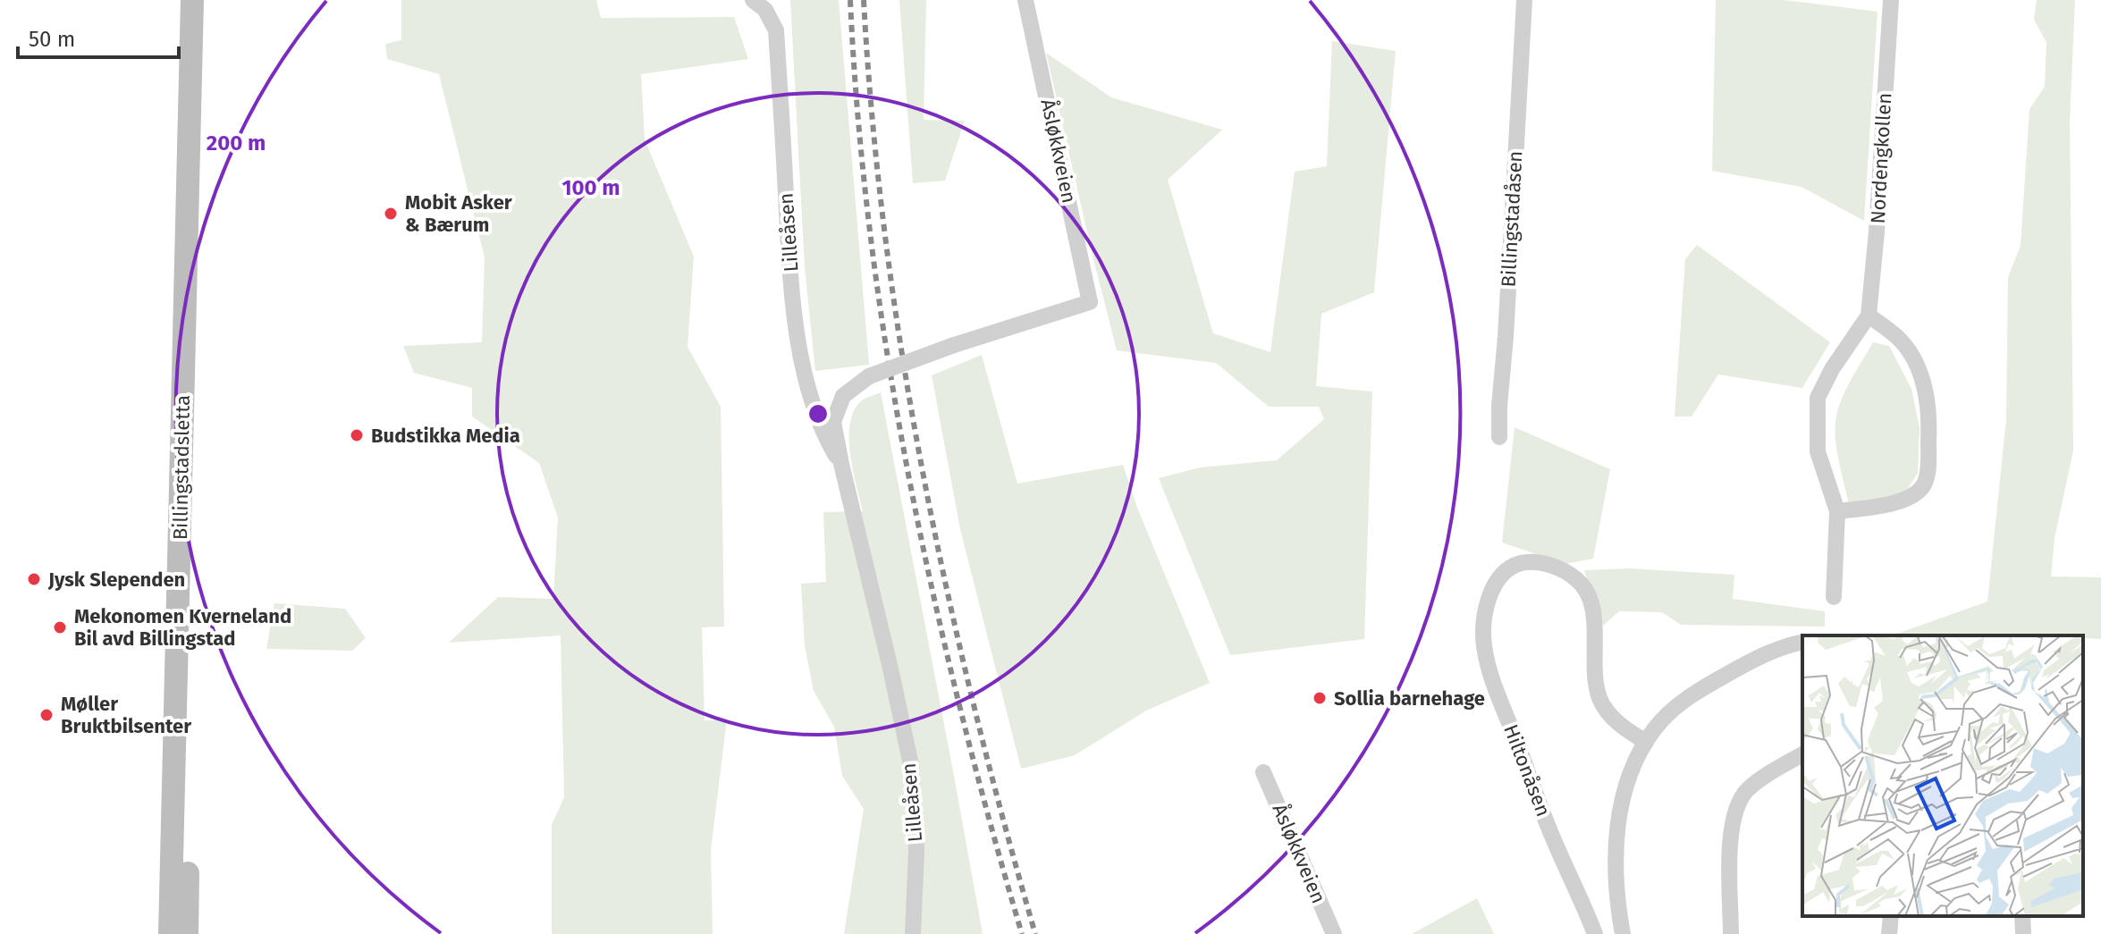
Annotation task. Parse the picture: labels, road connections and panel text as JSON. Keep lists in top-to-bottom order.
{
  "streets": {
    "main road": ["Billingstadsletta"],
    "street": [
      "Åsløkkveien",
      "Nordengkollen",
      "Billingstadåsen",
      "Lilleåsen",
      "Hiltonåsen"
    ]
  },
  "crossings": [
    ["Åsløkkveien", "Lilleåsen"]
  ],
  "places": [
    "Mobit Asker & Bærum",
    "Budstikka Media",
    "Jysk Slependen",
    "Mekonomen Kverneland Bil avd Billingstad",
    "Sollia barnehage",
    "Møller Bruktbilsenter"
  ],
  "scale_bar": "50 m",
  "rings": ["200 m", "100 m"]
}
